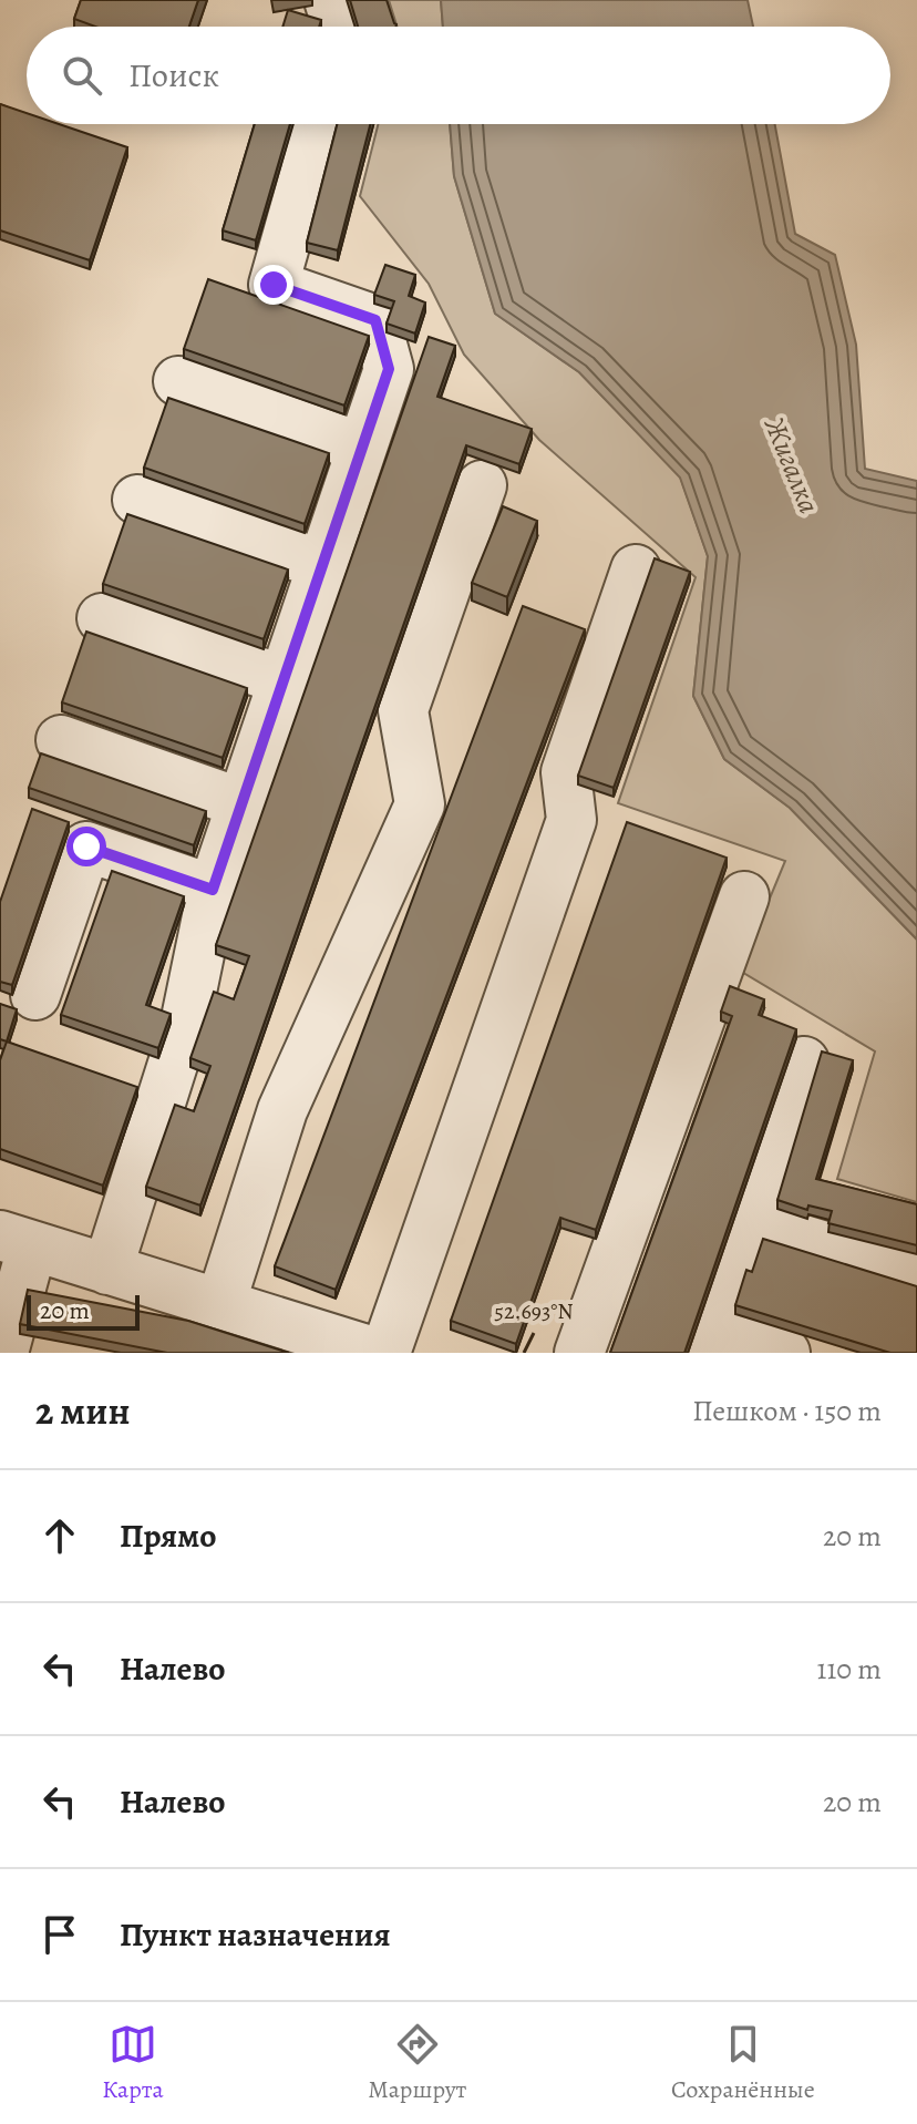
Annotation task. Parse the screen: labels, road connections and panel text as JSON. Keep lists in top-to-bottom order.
{
  "water": ["Жигалка"],
  "scale_bar": "20 m",
  "page": {
    "search": "Поиск",
    "scale": "20 m",
    "heading": ["2 мин", "Пешком · 150 m"],
    "list": [
      ["Прямо", "20 m"],
      ["Налево", "110 m"],
      ["Налево", "20 m"],
      "Пункт назначения"
    ],
    "nav": ["Карта", "Маршрут", "Сохранённые"]
  },
  "coordinates": ["52.693°N"]
}
